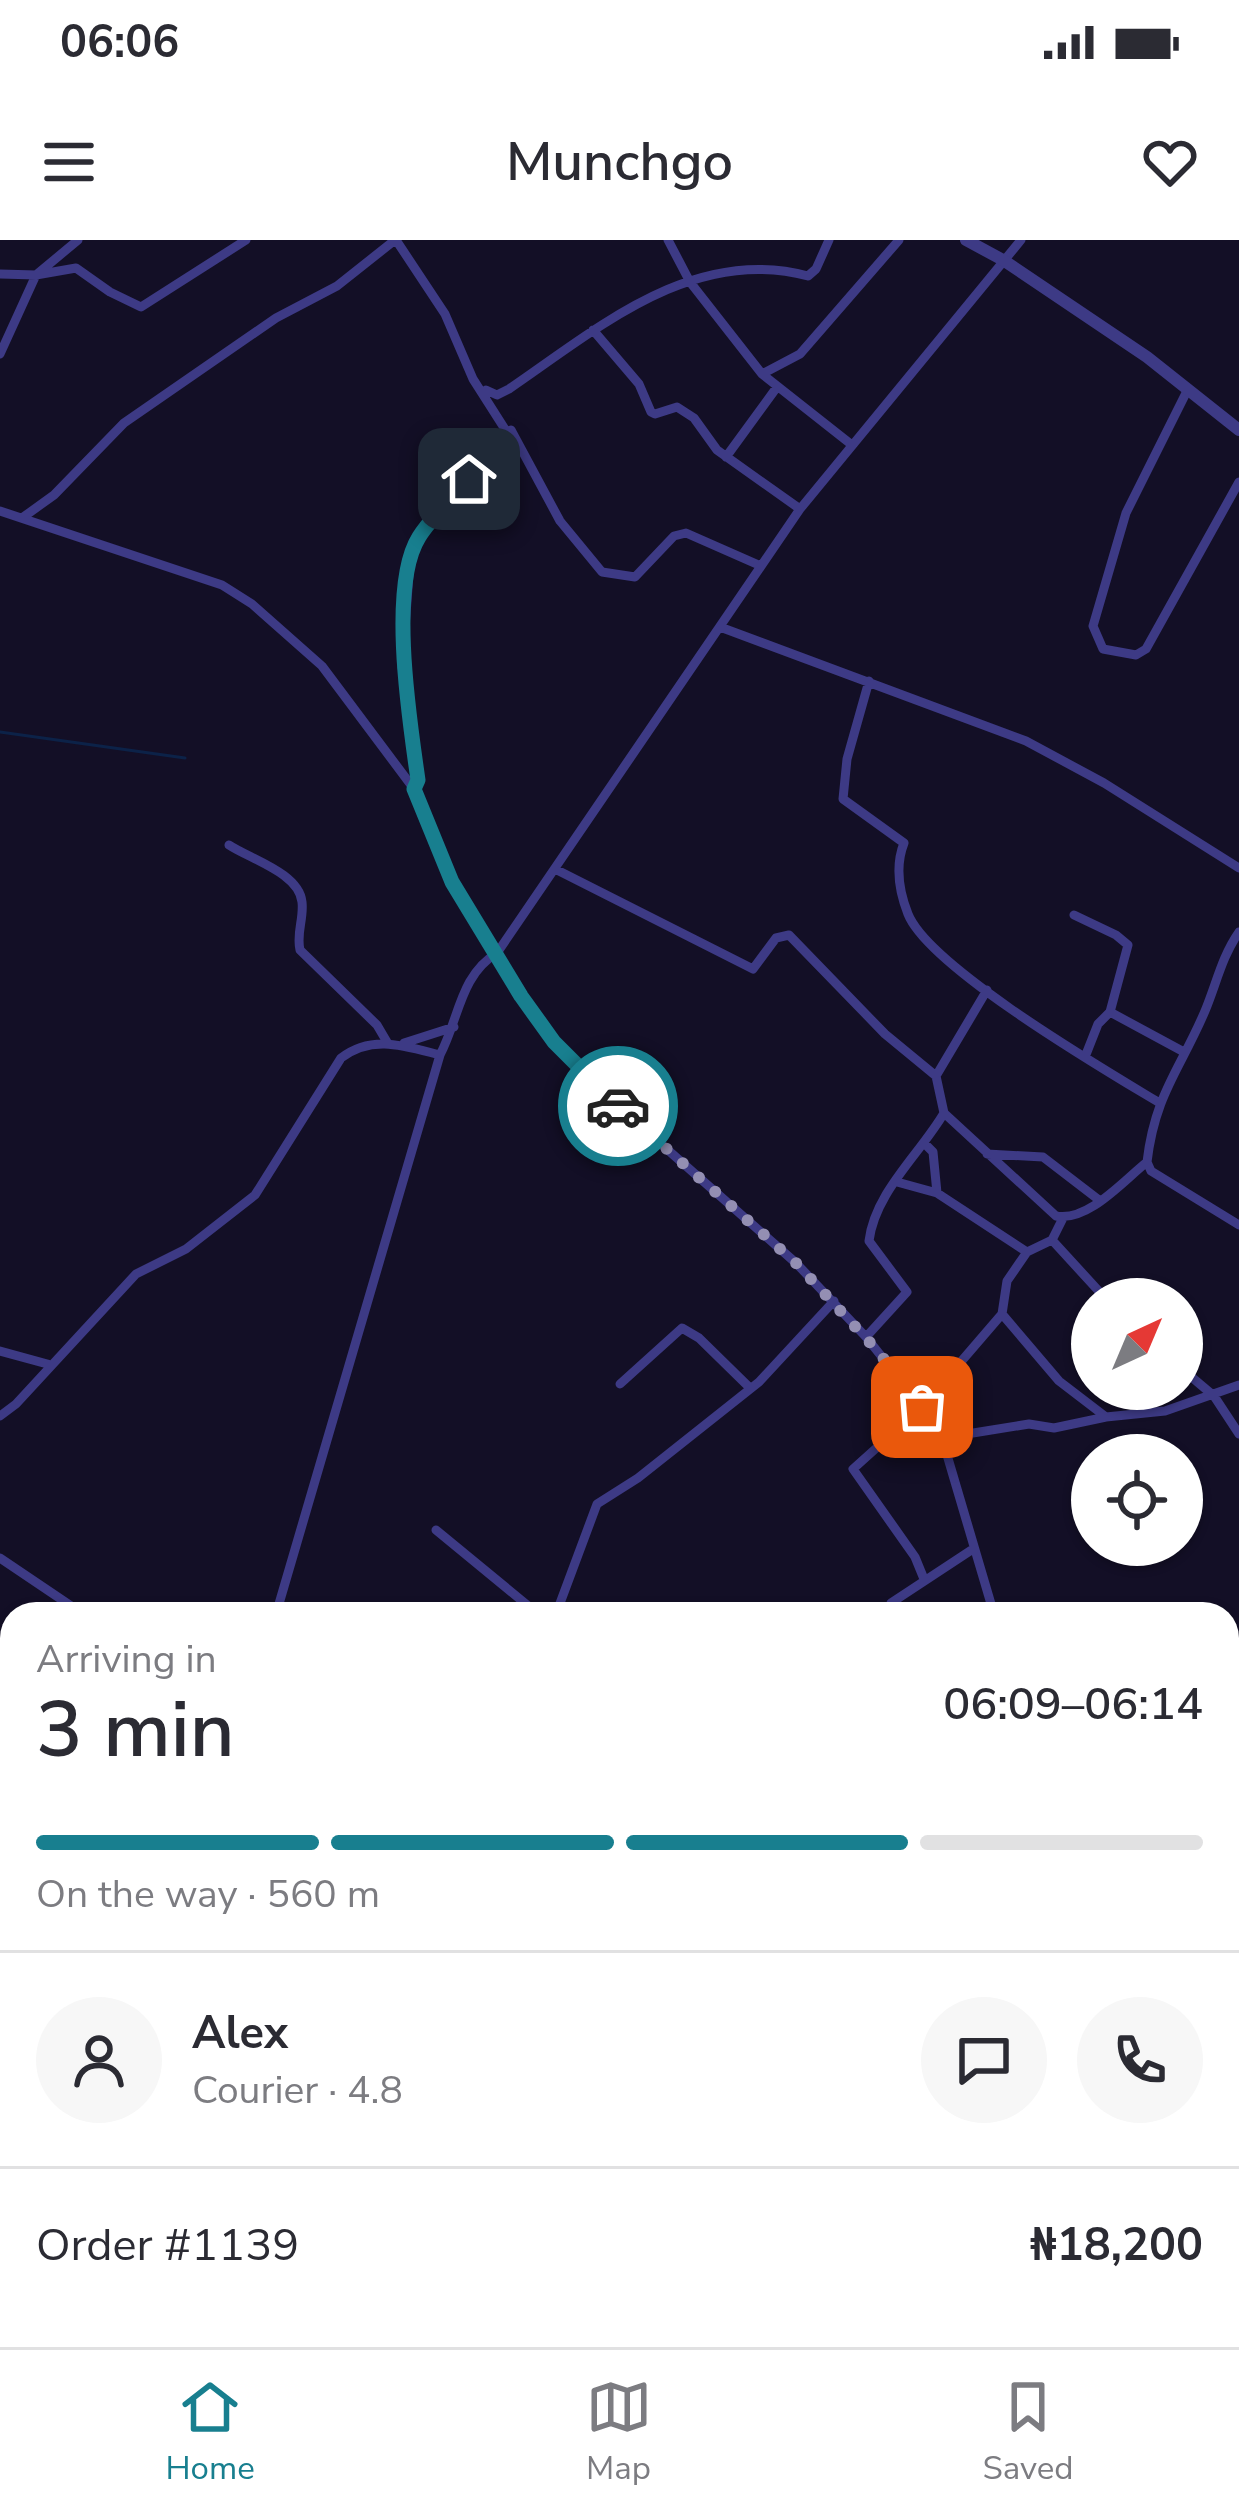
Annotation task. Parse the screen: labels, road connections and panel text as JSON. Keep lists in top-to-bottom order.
{
  "north": "top right",
  "page": {
    "status": "06:06",
    "header": "Munchgo",
    "heading": ["3 min", "Arriving in", "06:09–06:14"],
    "panel": [
      "Alex",
      "Courier · 4.8",
      "Order #1139",
      "₦18,200"
    ],
    "bar": "On the way · 560 m",
    "tabs": ["Home", "Map", "Saved"]
  }
}
